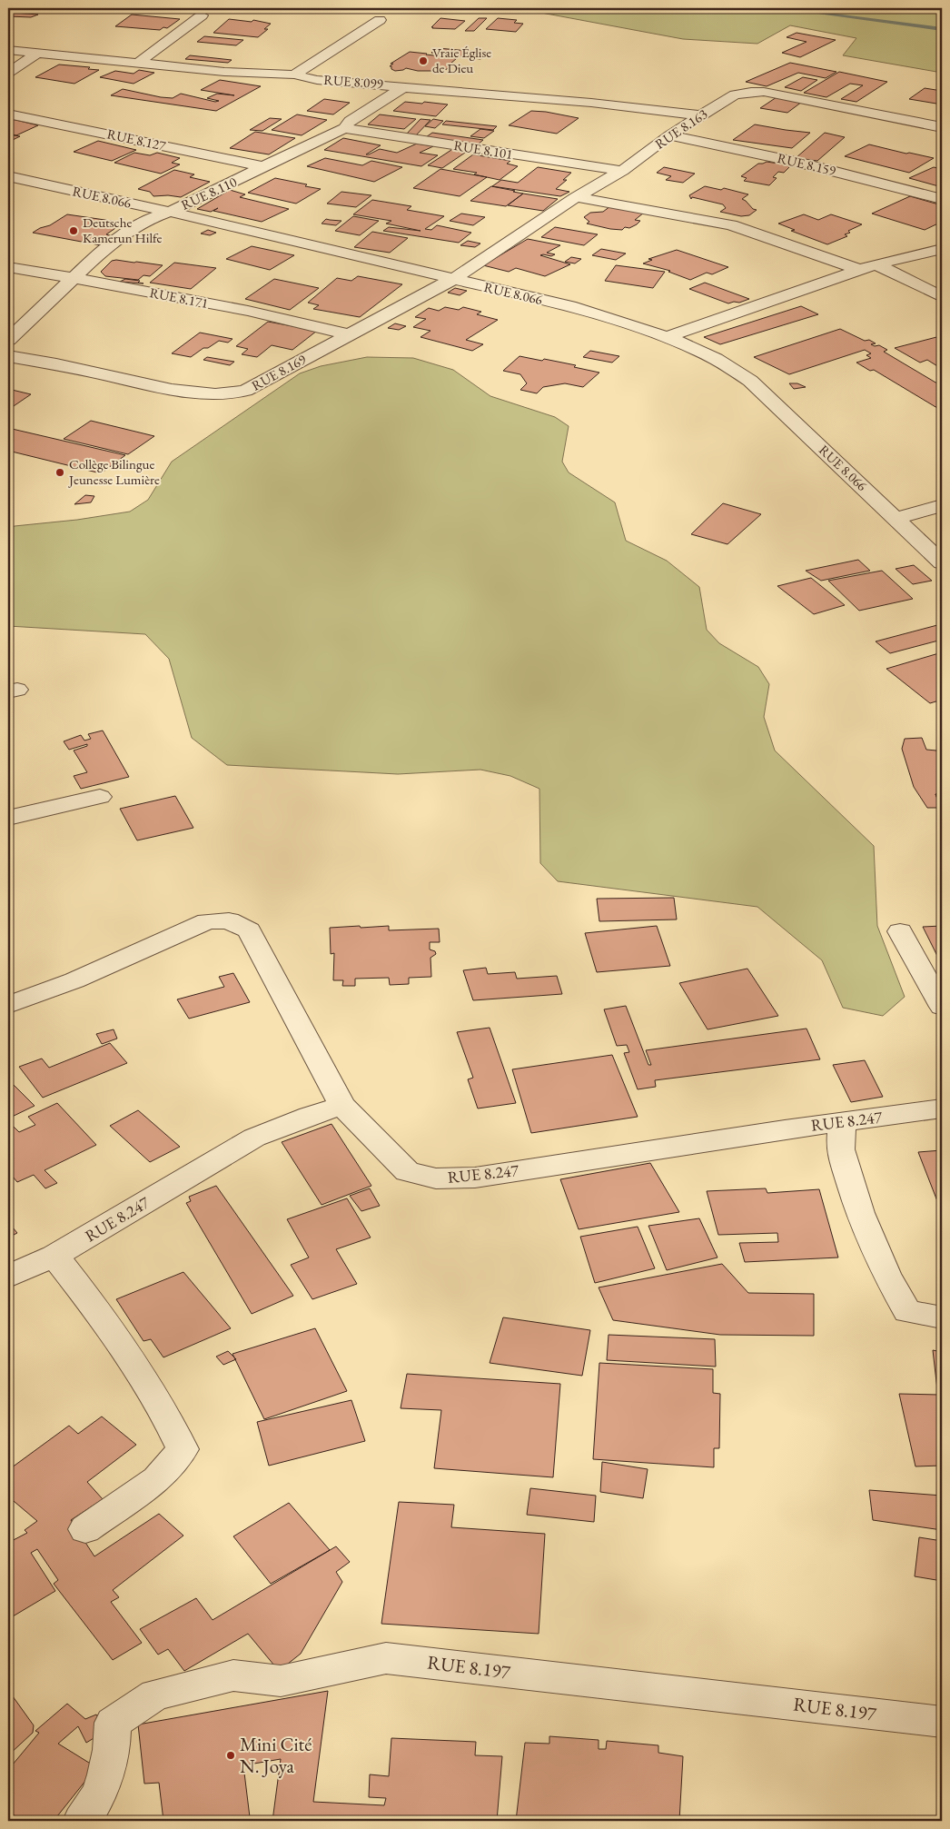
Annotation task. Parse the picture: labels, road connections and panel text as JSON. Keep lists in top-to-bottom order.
{
  "streets": {
    "street": [
      "RUE 8.099",
      "RUE 8.163",
      "RUE 8.127",
      "RUE 8.101",
      "RUE 8.159",
      "RUE 8.110",
      "RUE 8.066",
      "RUE 8.171",
      "RUE 8.169",
      "RUE 8.247",
      "RUE 8.197"
    ]
  },
  "crossings": [
    ["RUE 8.099", "RUE 8.163"],
    ["RUE 8.099", "RUE 8.110"],
    ["RUE 8.163", "RUE 8.101"],
    ["RUE 8.163", "RUE 8.159"],
    ["RUE 8.163", "RUE 8.066"],
    ["RUE 8.163", "RUE 8.169"],
    ["RUE 8.127", "RUE 8.110"],
    ["RUE 8.101", "RUE 8.110"],
    ["RUE 8.110", "RUE 8.066"],
    ["RUE 8.110", "RUE 8.171"],
    ["RUE 8.066", "RUE 8.169"],
    ["RUE 8.171", "RUE 8.169"]
  ],
  "places": [
    "Vraie Église de Dieu",
    "Deutsche Kamerun Hilfe",
    "Collège Bilingue Jeunesse Lumière",
    "Mini Cité N. Joya"
  ]
}
